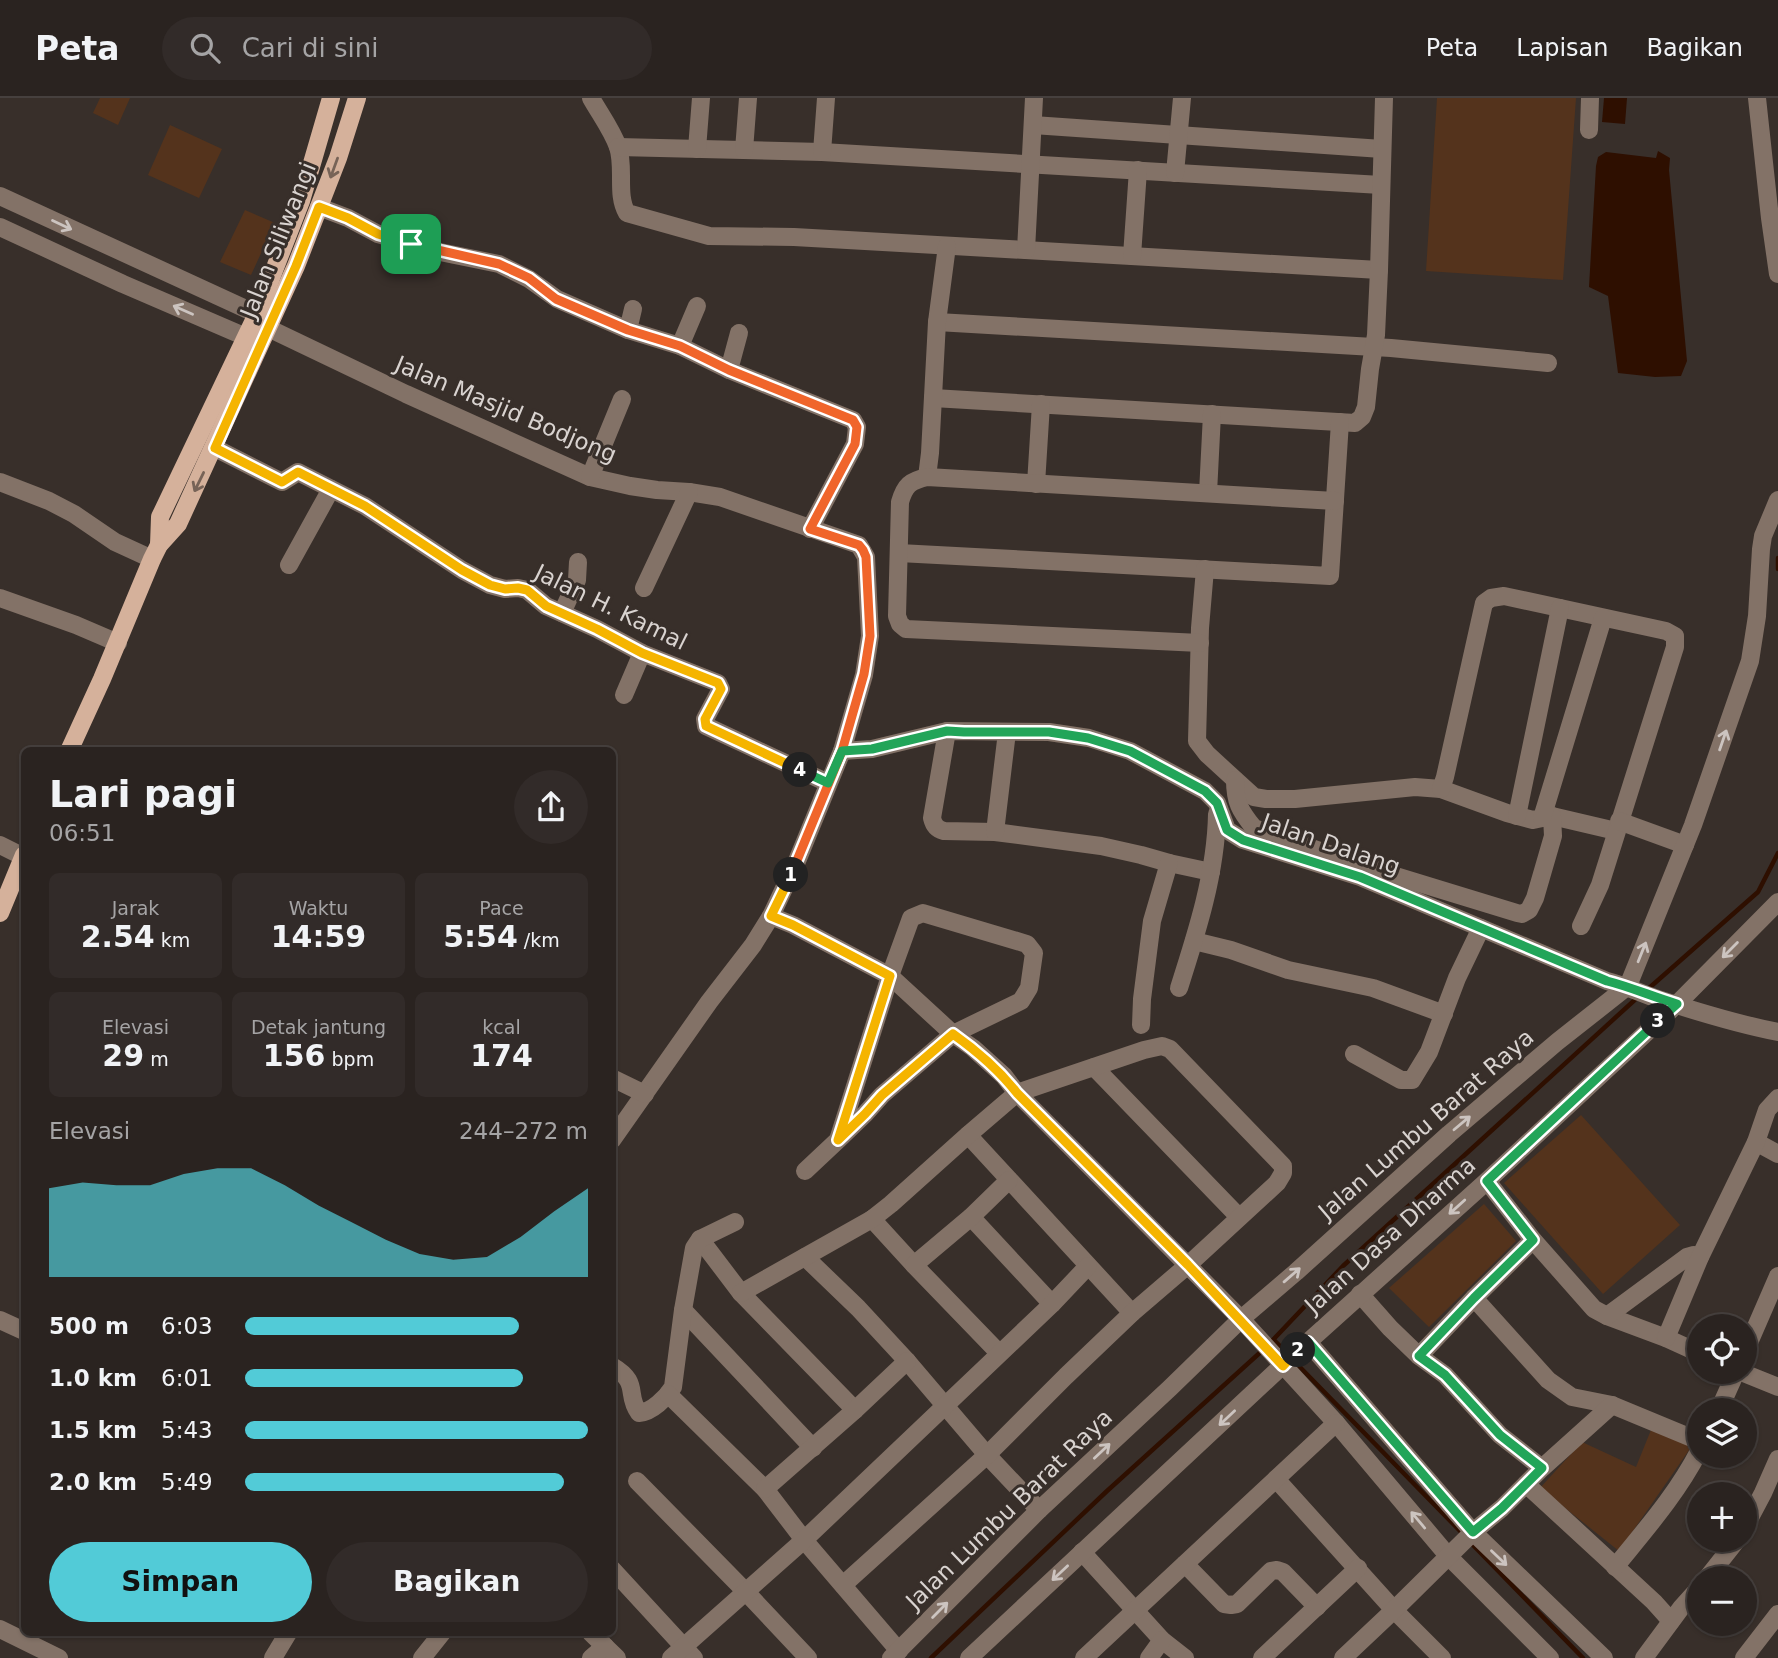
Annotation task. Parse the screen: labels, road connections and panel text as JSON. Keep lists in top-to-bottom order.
{
  "streets": {
    "main road": ["Jalan Siliwangi"],
    "street": [
      "Jalan Masjid Bodjong",
      "Jalan H. Kamal",
      "Jalan Dalang",
      "Jalan Lumbu Barat Raya",
      "Jalan Dasa Dharma"
    ]
  },
  "crossings": [
    ["Jalan Siliwangi", "Jalan Masjid Bodjong"],
    ["Jalan Masjid Bodjong", "Jalan H. Kamal"],
    ["Jalan Masjid Bodjong", "Jalan Dalang"],
    ["Jalan Dalang", "Jalan Lumbu Barat Raya"],
    ["Jalan Dalang", "Jalan Dasa Dharma"]
  ],
  "page": {
    "header": "Peta",
    "search": "Cari di sini",
    "nav": ["Peta", "Lapisan", "Bagikan"],
    "heading": ["Lari pagi", "06:51"],
    "pins": [
      "4",
      "1",
      "3",
      "2"
    ],
    "stats": [
      ["Jarak", "2.54 km"],
      ["Waktu", "14:59"],
      ["Pace", "5:54 /km"],
      ["Elevasi", "29 m"],
      ["Detak jantung", "156 bpm"],
      ["kcal", "174"]
    ],
    "chart": ["Elevasi", "244–272 m"],
    "list": [
      {
        "name": "500 m",
        "note": "6:03"
      },
      {
        "name": "1.0 km",
        "note": "6:01"
      },
      {
        "name": "1.5 km",
        "note": "5:43"
      },
      {
        "name": "2.0 km",
        "note": "5:49"
      }
    ],
    "map_buttons": ["+", "−"],
    "buttons": ["Simpan", "Bagikan"]
  }
}
